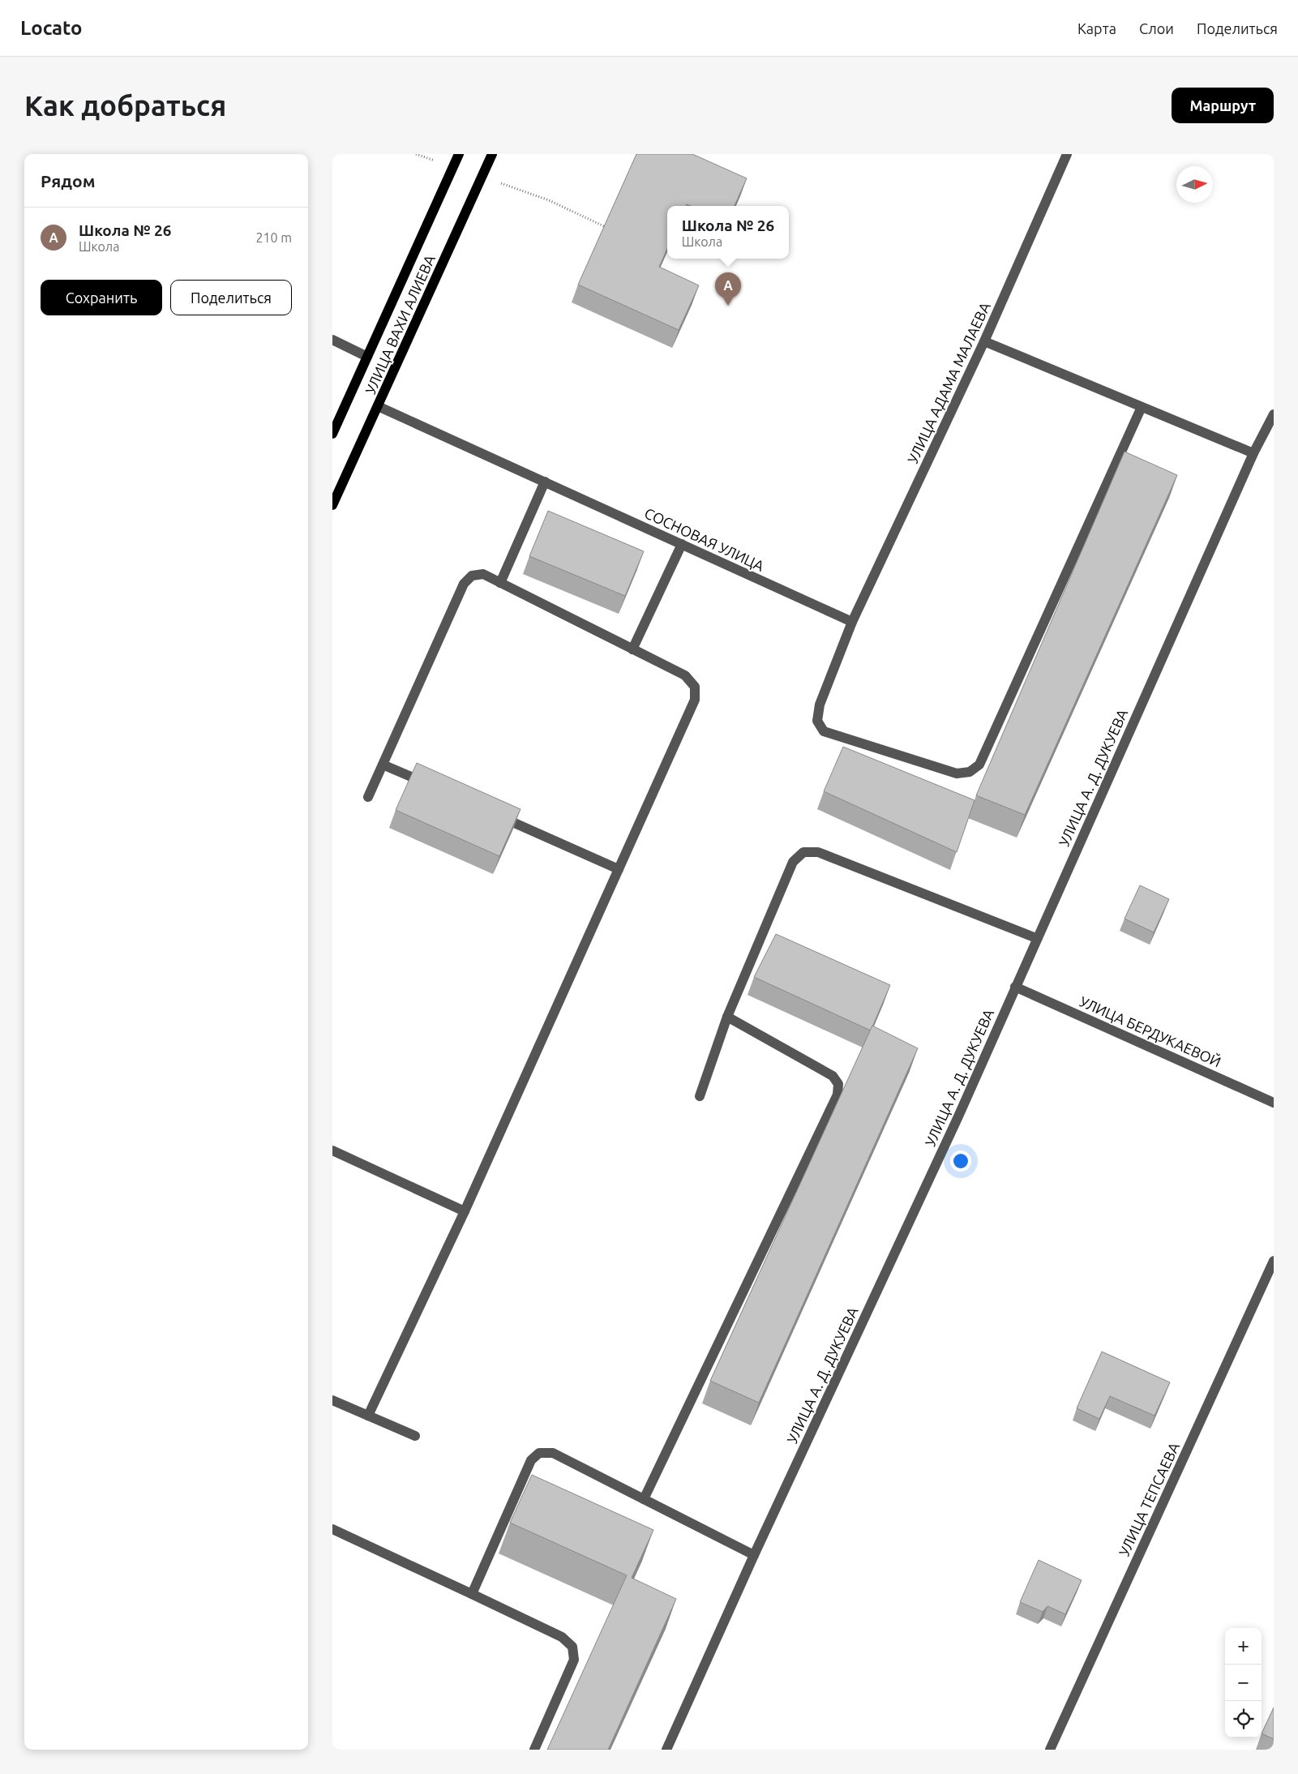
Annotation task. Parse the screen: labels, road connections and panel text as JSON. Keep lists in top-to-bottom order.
{
  "streets": {
    "main road": ["УЛИЦА ВАХИ АЛИЕВА"],
    "street": [
      "УЛИЦА АДАМА МАЛАЕВА",
      "СОСНОВАЯ УЛИЦА",
      "УЛИЦА А. Д. ДУКУЕВА",
      "УЛИЦА БЕРДУКАЕВОЙ",
      "УЛИЦА ТЕПСАЕВА"
    ]
  },
  "crossings": [
    ["УЛИЦА ВАХИ АЛИЕВА", "СОСНОВАЯ УЛИЦА"],
    ["УЛИЦА АДАМА МАЛАЕВА", "СОСНОВАЯ УЛИЦА"],
    ["УЛИЦА А. Д. ДУКУЕВА", "УЛИЦА БЕРДУКАЕВОЙ"]
  ],
  "north": "right",
  "page": {
    "header": "Locato",
    "nav": ["Карта", "Слои", "Поделиться"],
    "buttons": [
      "Маршрут",
      ["Сохранить", "Поделиться"]
    ],
    "title": "Как добраться",
    "heading": "Рядом",
    "popup": ["Школа № 26", "Школа"],
    "list": [
      {
        "mark": "A",
        "name": "Школа № 26",
        "note": "Школа",
        "value": "210 m"
      }
    ],
    "pins": "A",
    "map_buttons": ["+", "−"]
  }
}
